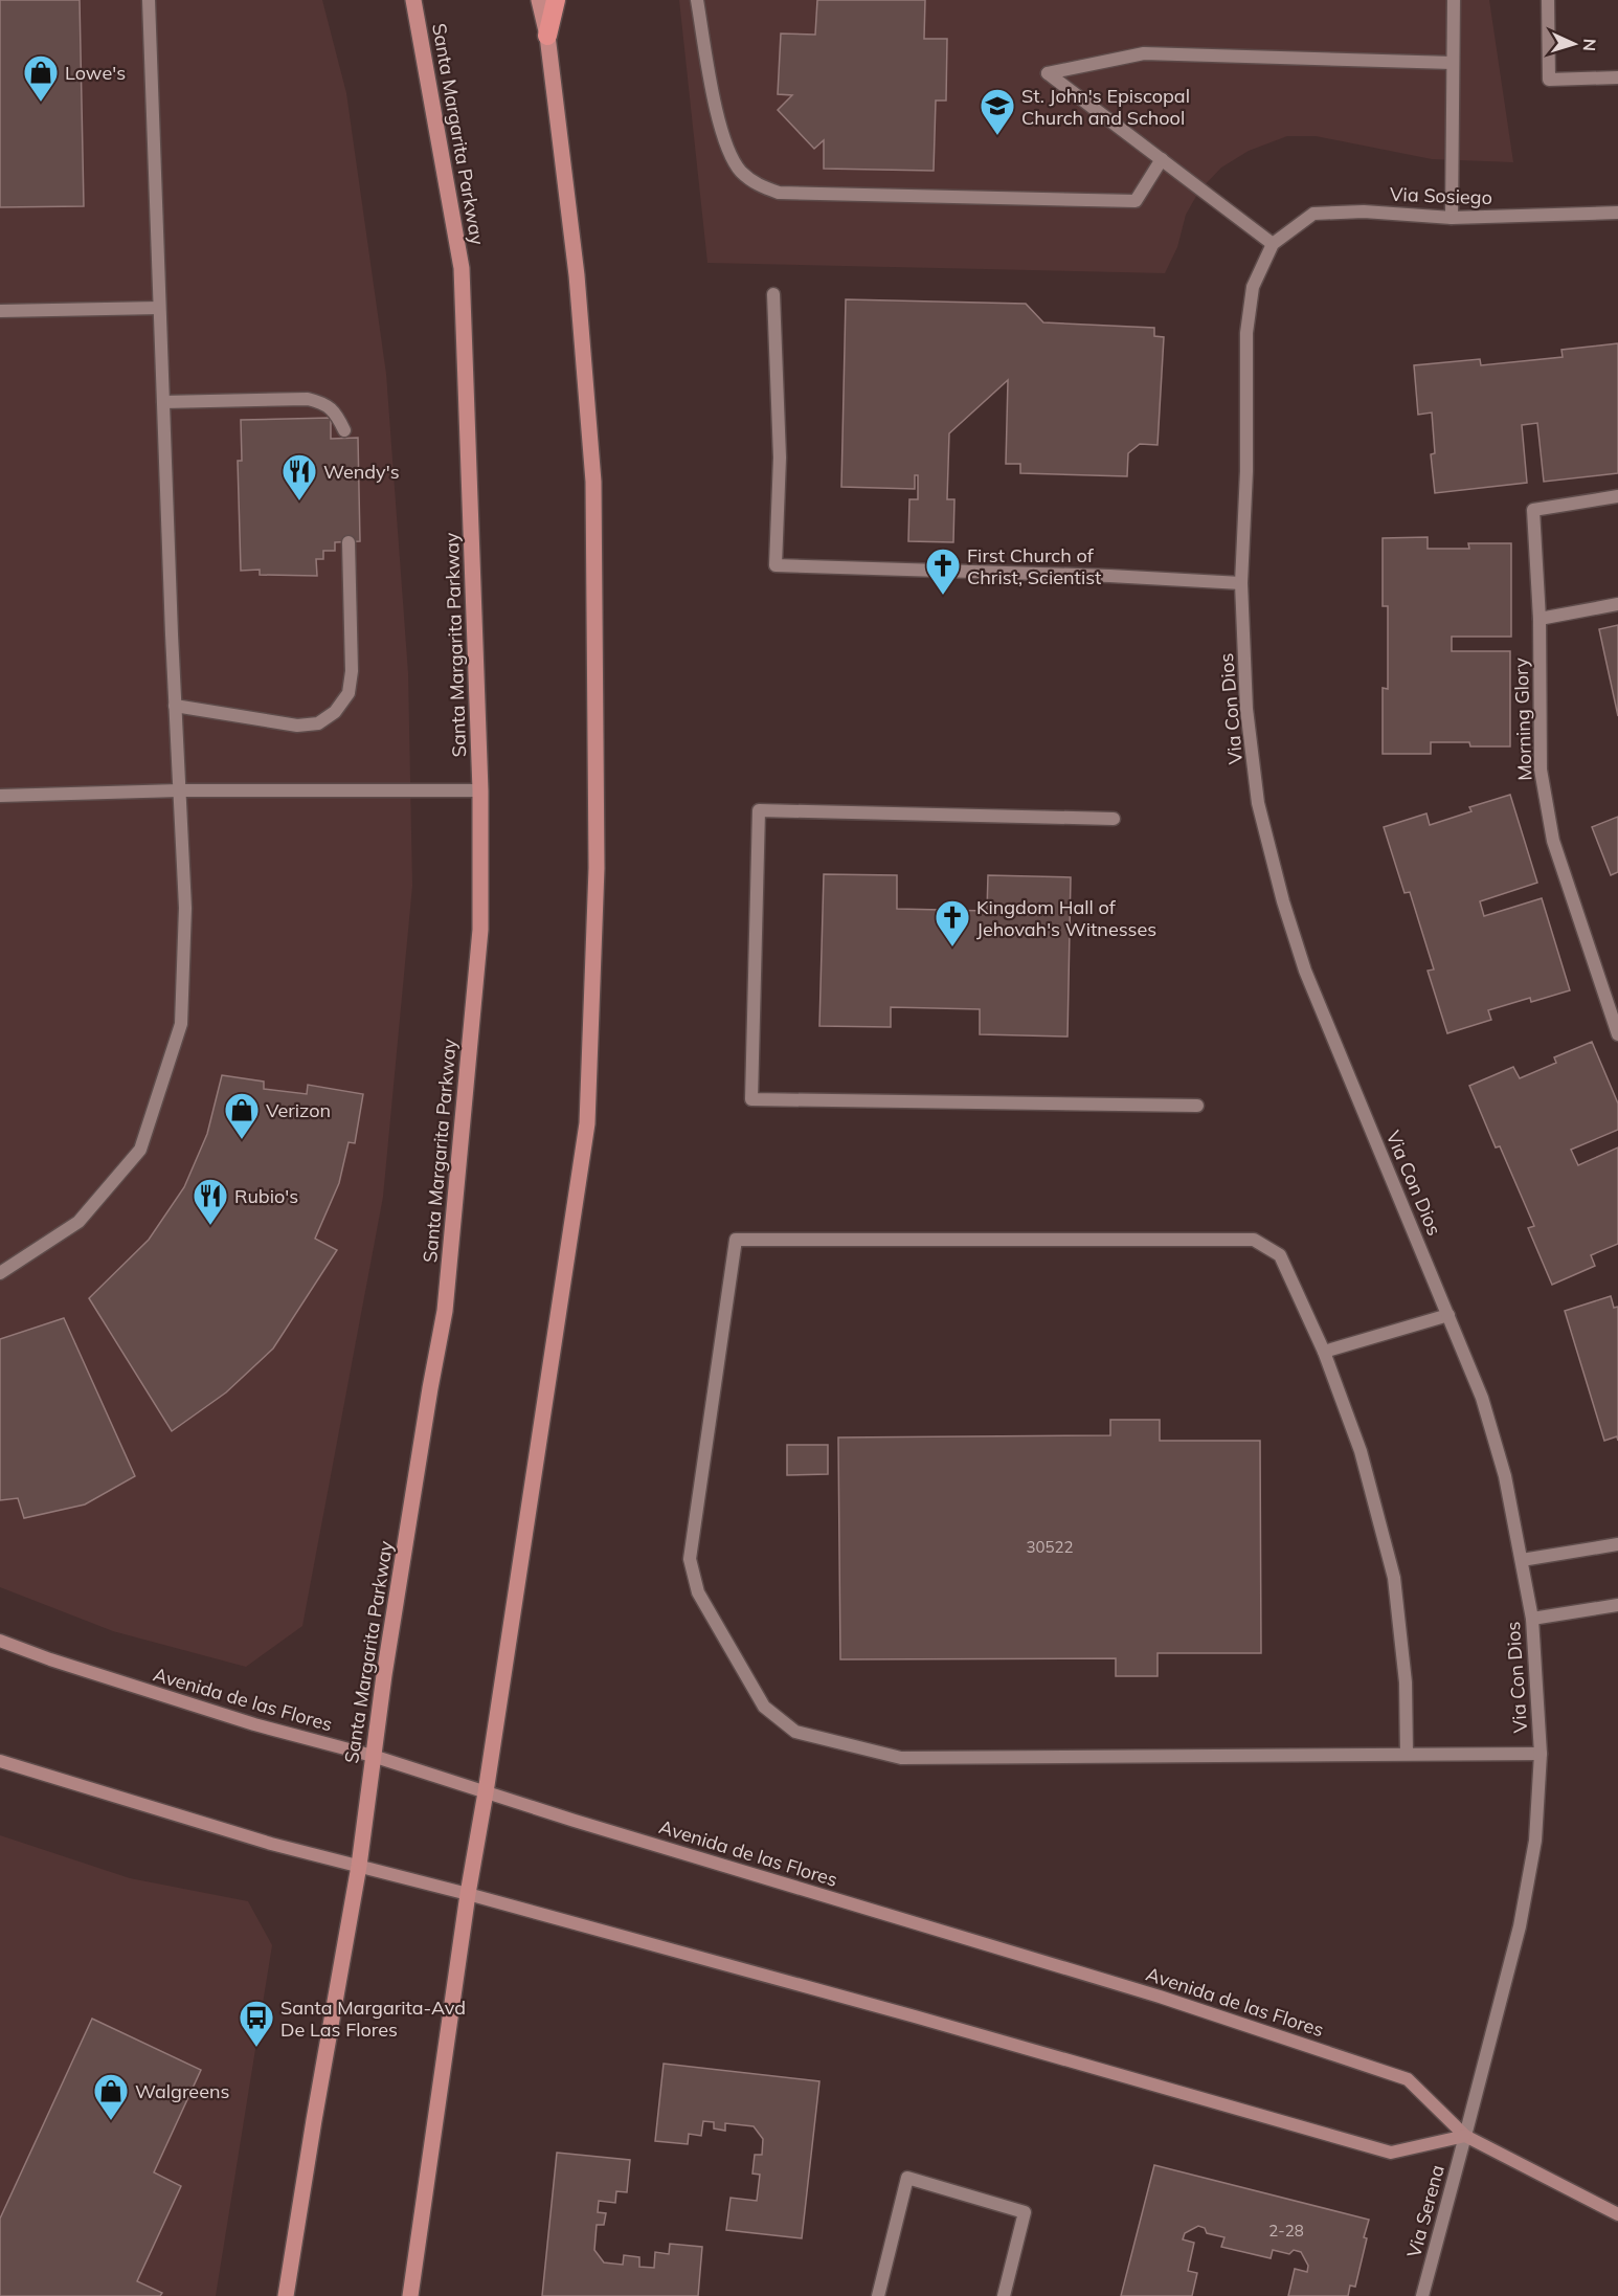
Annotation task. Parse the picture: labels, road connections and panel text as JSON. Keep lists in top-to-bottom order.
{
  "streets": {
    "main road": ["Santa Margarita Parkway", "Avenida de las Flores"],
    "street": [
      "Via Sosiego",
      "Via Con Dios",
      "Morning Glory",
      "Via Serena"
    ]
  },
  "crossings": [
    ["Santa Margarita Parkway", "Avenida de las Flores"],
    ["Via Sosiego", "Via Con Dios"],
    ["Via Con Dios", "Avenida de las Flores"],
    ["Via Con Dios", "Via Serena"],
    ["Avenida de las Flores", "Via Serena"]
  ],
  "places": {
    "shop": ["Lowe's", "Verizon", "Walgreens"],
    "school or university": ["St. John's Episcopal Church and School"],
    "restaurant": ["Wendy's", "Rubio's"],
    "church": ["First Church of Christ, Scientist", "Kingdom Hall of Jehovah's Witnesses"],
    "bus stop": ["Santa Margarita-Avd De Las Flores"]
  },
  "house_numbers": ["30522", "2-28"],
  "north": "right"
}
